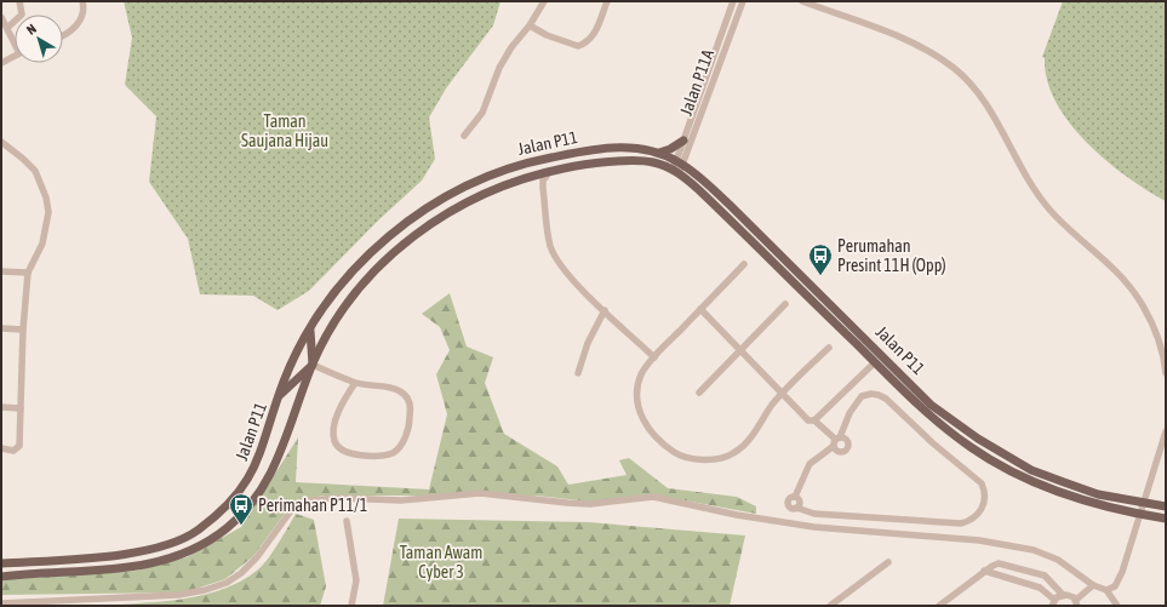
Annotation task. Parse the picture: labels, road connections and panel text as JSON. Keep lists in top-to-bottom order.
{
  "streets": {
    "main road": ["Jalan P11"],
    "street": ["Jalan P11A"]
  },
  "crossings": [
    ["Jalan P11A", "Jalan P11"]
  ],
  "parks": ["Taman Saujana Hijau", "Taman Awam Cyber 3"],
  "places": {
    "bus stop": ["Perumahan Presint 11H (Opp)", "Perimahan P11/1"]
  },
  "north": "top left"
}
